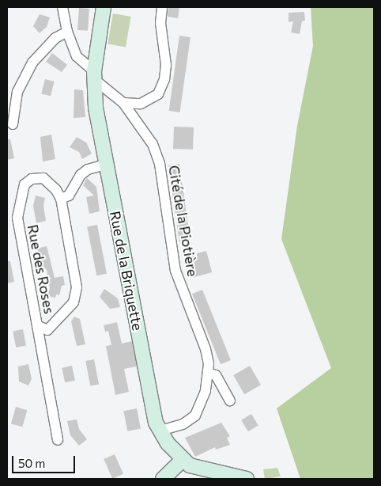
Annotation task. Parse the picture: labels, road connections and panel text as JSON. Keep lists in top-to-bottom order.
{
  "streets": {
    "main road": ["Rue de la Briquette"],
    "street": ["Cité de la Piotière", "Rue des Roses"]
  },
  "crossings": [
    ["Cité de la Piotière", "Rue de la Briquette"]
  ],
  "scale_bar": "50 m"
}
